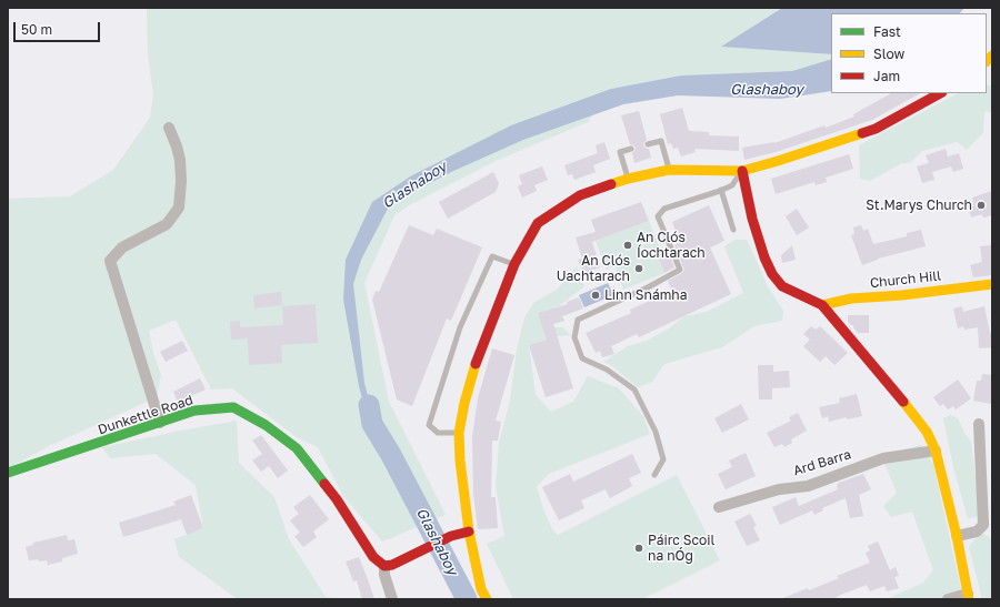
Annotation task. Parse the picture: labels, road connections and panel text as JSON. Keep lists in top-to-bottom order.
{
  "streets": {
    "street": ["Church Hill", "Dunkettle Road", "Ard Barra"]
  },
  "water": ["Glashaboy"],
  "places": [
    "St.Marys Church",
    "An Clós Íochtarach",
    "An Clós Uachtarach",
    "Linn Snámha",
    "Páirc Scoil na nÓg"
  ],
  "legend": ["Fast", "Slow", "Jam"],
  "scale_bar": "50 m"
}
